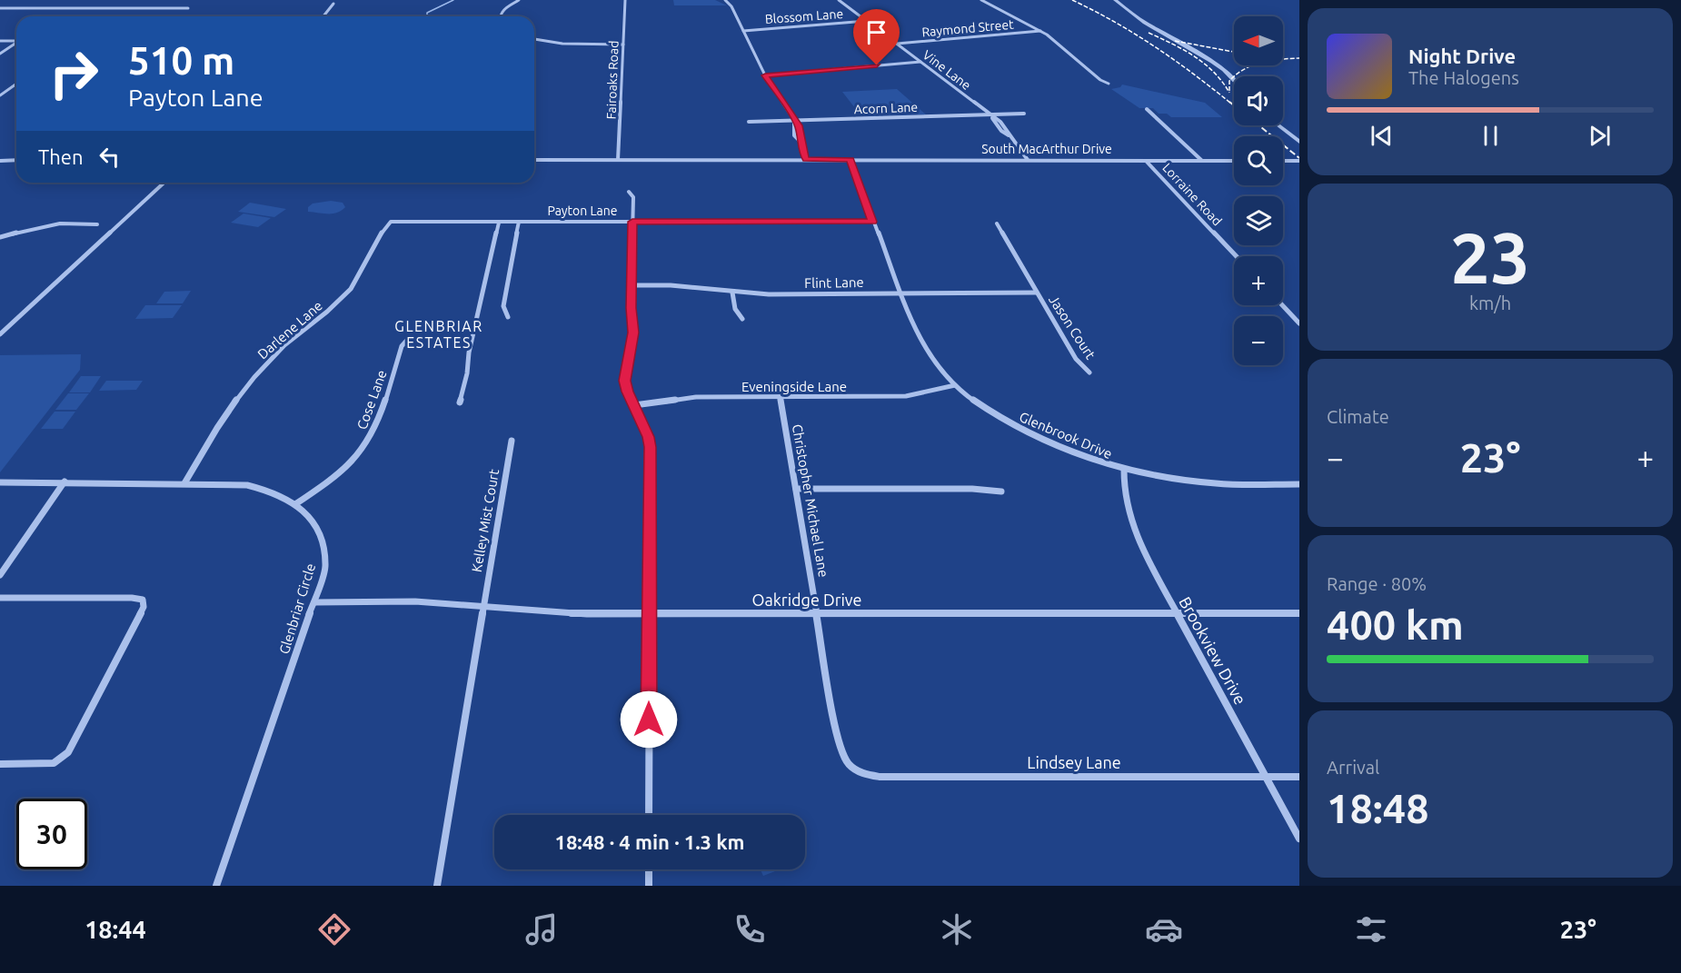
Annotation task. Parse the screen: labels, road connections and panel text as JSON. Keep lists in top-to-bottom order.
{
  "streets": {
    "street": [
      "Blossom Lane",
      "Raymond Street",
      "Vine Lane",
      "Fairoaks Road",
      "Acorn Lane",
      "South MacArthur Drive",
      "Lorraine Road",
      "Payton Lane",
      "Flint Lane",
      "Jason Court",
      "Darlene Lane",
      "Eveningside Lane",
      "Cose Lane",
      "Glenbrook Drive",
      "Christopher Michael Lane",
      "Kelley Mist Court",
      "Oakridge Drive",
      "Glenbriar Circle",
      "Brookview Drive",
      "Lindsey Lane"
    ]
  },
  "crossings": [
    ["Blossom Lane", "Vine Lane"],
    ["Raymond Street", "Vine Lane"],
    ["Vine Lane", "Acorn Lane"],
    ["Vine Lane", "South MacArthur Drive"],
    ["South MacArthur Drive", "Lorraine Road"],
    ["South MacArthur Drive", "Glenbrook Drive"],
    ["Payton Lane", "Darlene Lane"],
    ["Payton Lane", "Glenbrook Drive"],
    ["Flint Lane", "Jason Court"],
    ["Flint Lane", "Glenbrook Drive"],
    ["Darlene Lane", "Glenbriar Circle"],
    ["Eveningside Lane", "Glenbrook Drive"],
    ["Eveningside Lane", "Christopher Michael Lane"],
    ["Cose Lane", "Glenbriar Circle"],
    ["Glenbrook Drive", "Brookview Drive"],
    ["Christopher Michael Lane", "Oakridge Drive"],
    ["Christopher Michael Lane", "Lindsey Lane"],
    ["Kelley Mist Court", "Oakridge Drive"],
    ["Oakridge Drive", "Glenbriar Circle"],
    ["Oakridge Drive", "Brookview Drive"],
    ["Brookview Drive", "Lindsey Lane"]
  ],
  "districts": ["GLENBRIAR ESTATES"],
  "north": "left",
  "page": {
    "map_buttons": ["+", "−"],
    "turn": ["510 m", "Payton Lane"],
    "song": ["Night Drive", "The Halogens"],
    "then": "Then",
    "tile": [
      ["23", "km/h"],
      "Climate",
      ["Range · 80%", "400 km"],
      ["Arrival", "18:48"]
    ],
    "heat": ["−", "23°", "+"],
    "limit": "30",
    "trip": "18:48 · 4 min · 1.3 km",
    "tabs": ["18:44", "23°"]
  }
}
